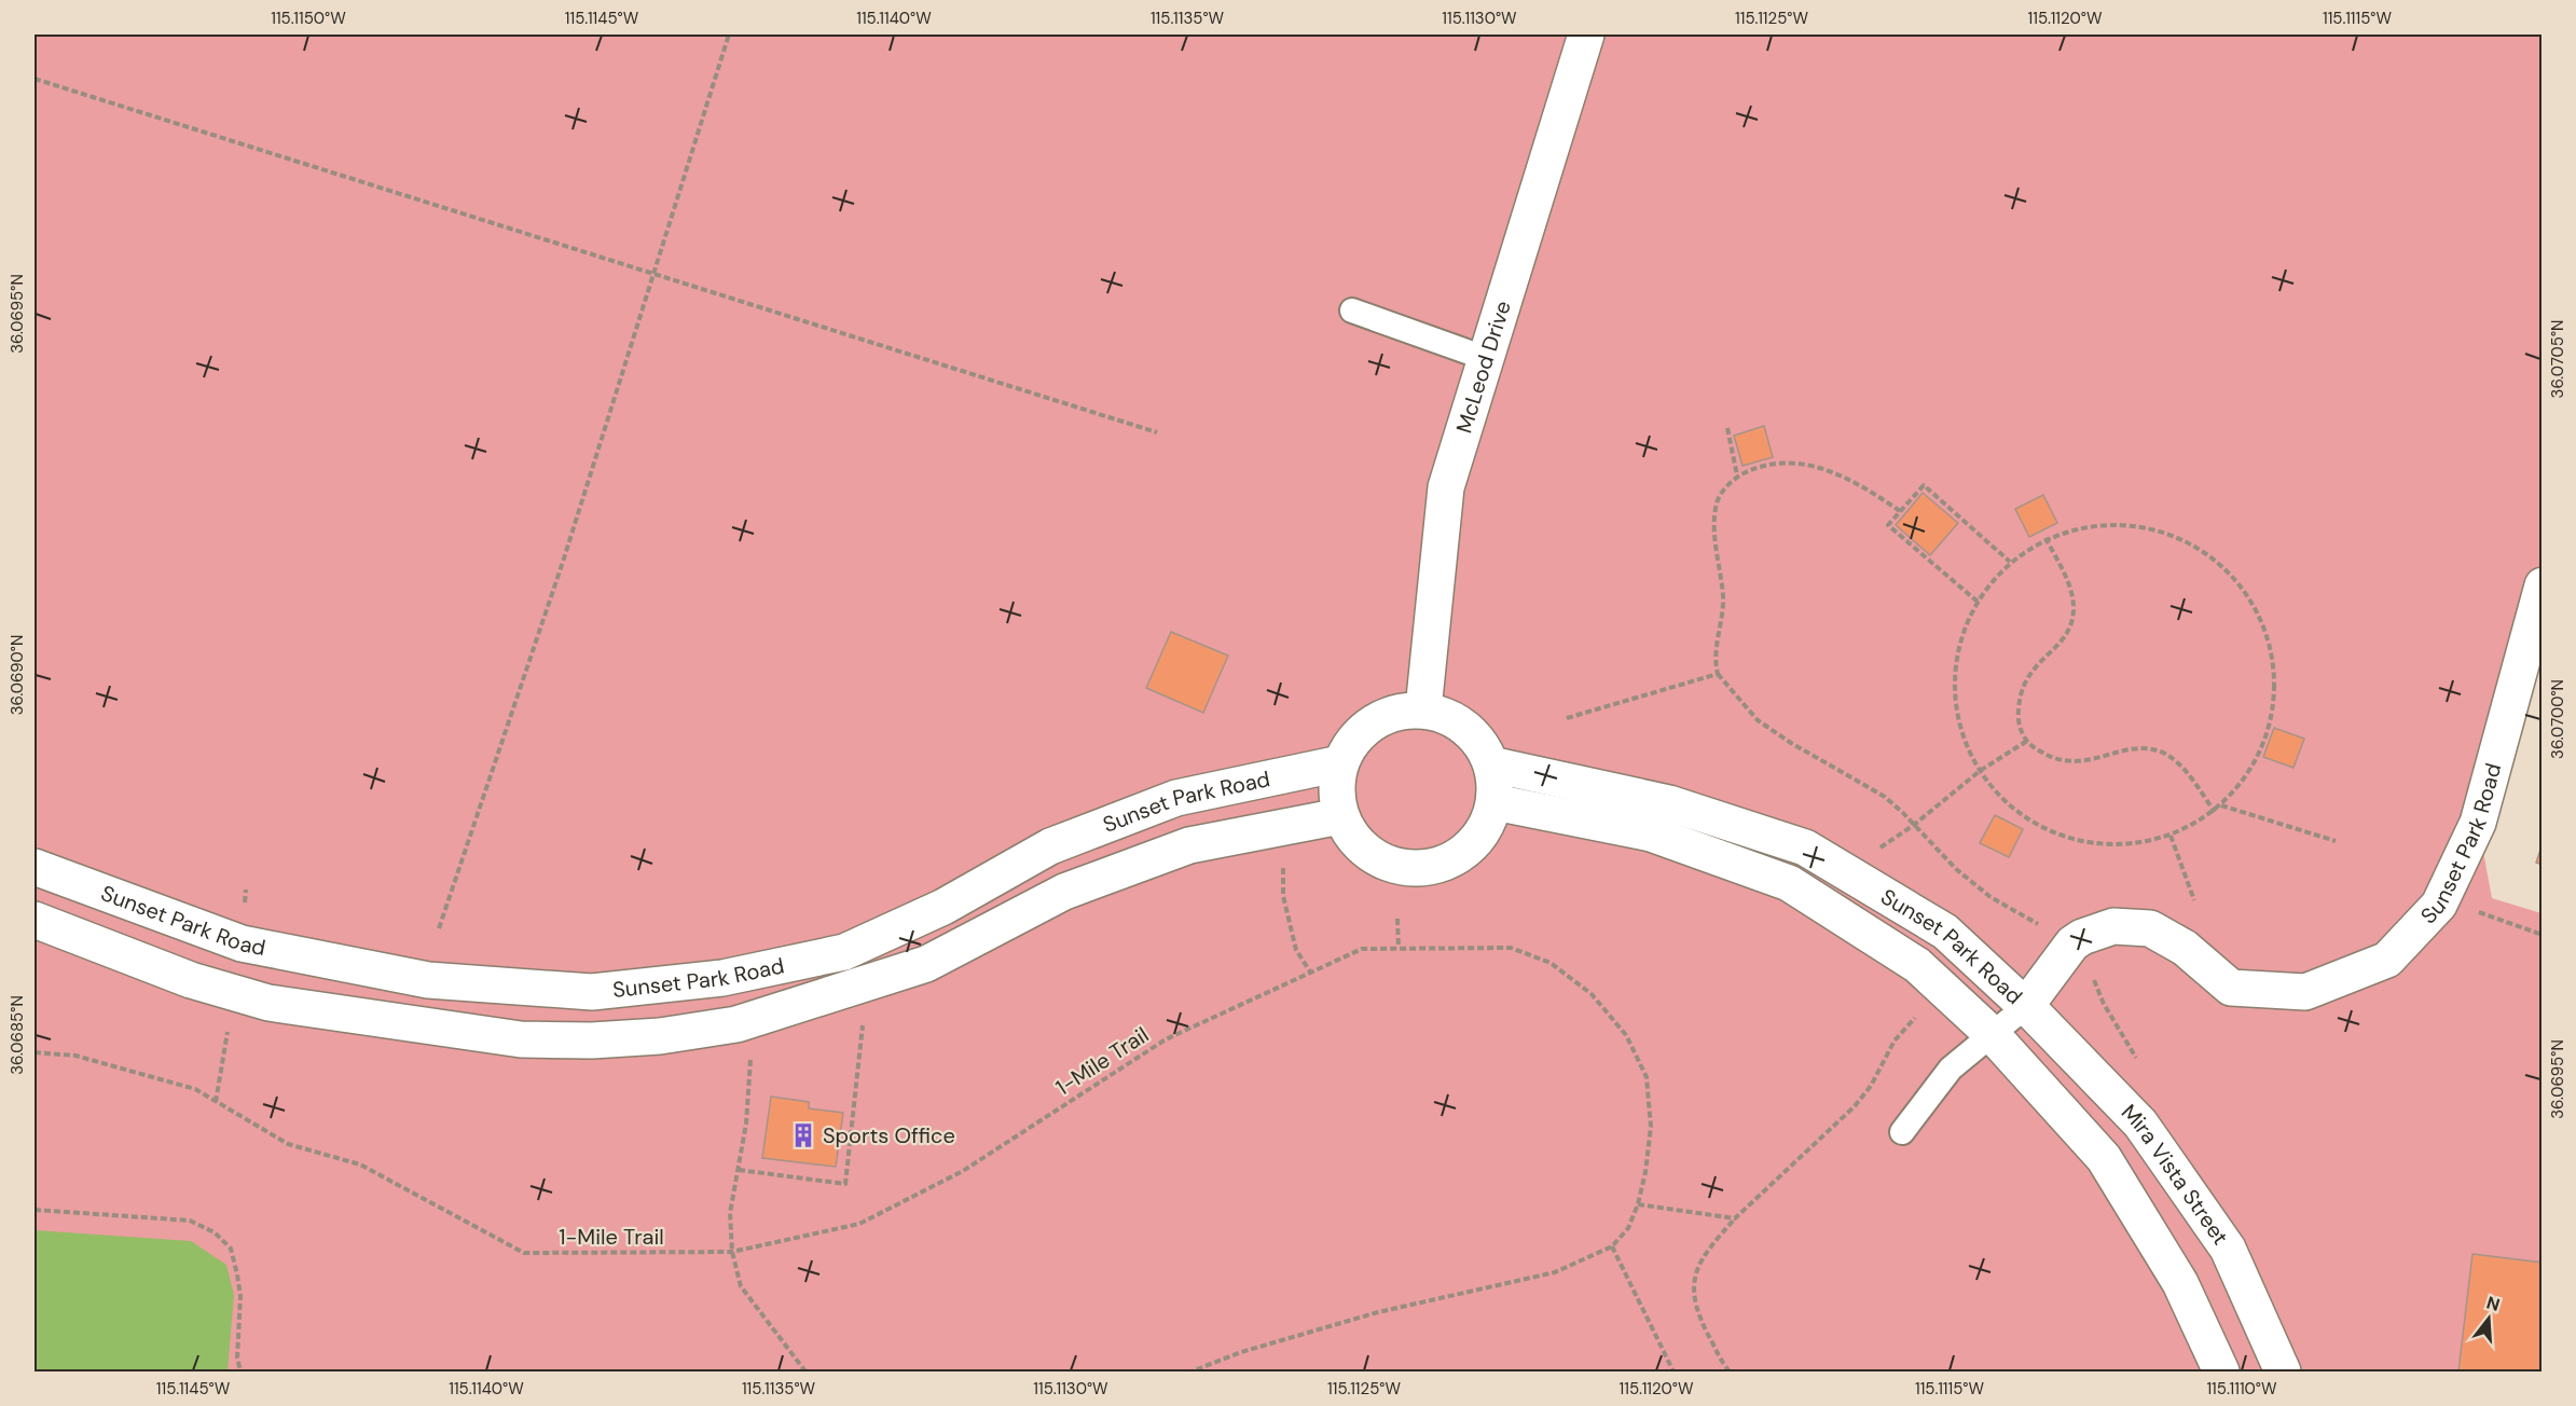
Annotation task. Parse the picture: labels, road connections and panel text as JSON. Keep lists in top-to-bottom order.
{
  "streets": {
    "street": ["McLeod Drive", "Sunset Park Road", "Mira Vista Street"],
    "path": ["1-Mile Trail"]
  },
  "crossings": [
    ["McLeod Drive", "Sunset Park Road"],
    ["Sunset Park Road", "Mira Vista Street"]
  ],
  "places": {
    "building": ["Sports Office"]
  },
  "north": "top",
  "coordinates": [
    "115.1150°W",
    "115.1145°W",
    "115.1140°W",
    "115.1135°W",
    "115.1130°W",
    "115.1125°W",
    "115.1120°W",
    "115.1115°W",
    "36.0695°N",
    "36.0705°N",
    "36.0690°N",
    "36.0700°N",
    "36.0685°N",
    "115.1110°W"
  ]
}
